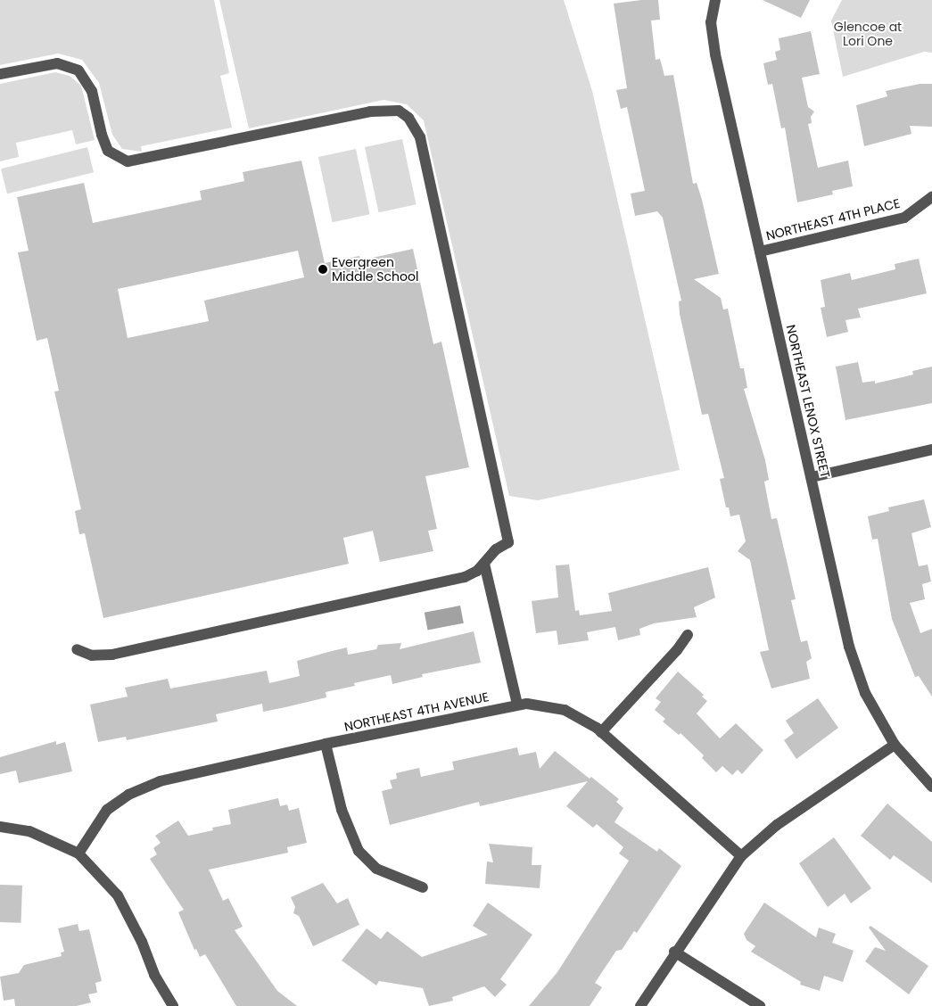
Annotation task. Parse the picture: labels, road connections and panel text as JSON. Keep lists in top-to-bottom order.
{
  "streets": {
    "street": ["NORTHEAST 4TH PLACE", "NORTHEAST LENOX STREET", "NORTHEAST 4TH AVENUE"]
  },
  "crossings": [
    ["NORTHEAST 4TH PLACE", "NORTHEAST LENOX STREET"]
  ],
  "parks": ["Glencoe at Lori One"],
  "places": ["Evergreen Middle School"]
}
